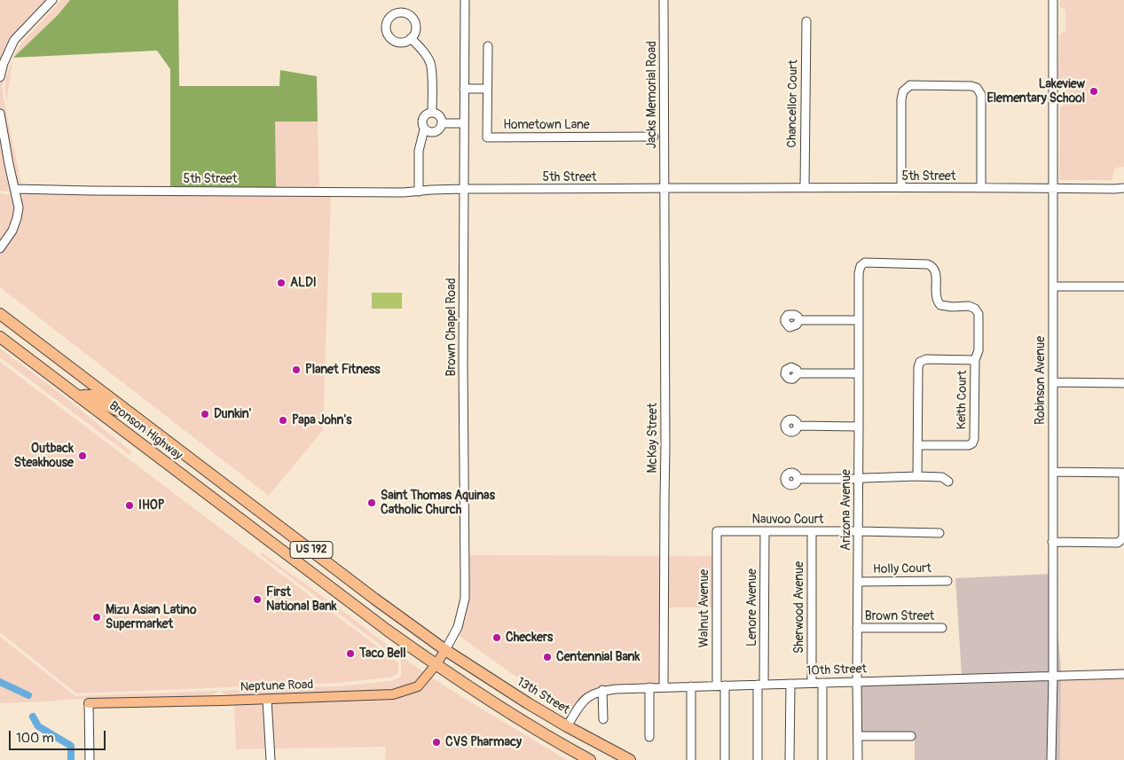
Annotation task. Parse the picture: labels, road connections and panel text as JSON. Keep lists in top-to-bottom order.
{
  "streets": {
    "highway": ["Bronson Highway", "US 192", "13th Street"],
    "main road": ["Neptune Road"],
    "street": [
      "Jacks Memorial Road",
      "Chancellor Court",
      "Hometown Lane",
      "5th Street",
      "Brown Chapel Road",
      "Robinson Avenue",
      "Keith Court",
      "McKay Street",
      "Arizona Avenue",
      "Nauvoo Court",
      "Holly Court",
      "Lenore Avenue",
      "Sherwood Avenue",
      "Walnut Avenue",
      "Brown Street",
      "10th Street"
    ]
  },
  "crossings": [
    ["Jacks Memorial Road", "5th Street"],
    ["Jacks Memorial Road", "McKay Street"],
    ["Chancellor Court", "5th Street"],
    ["5th Street", "Brown Chapel Road"],
    ["5th Street", "Robinson Avenue"],
    ["5th Street", "McKay Street"],
    ["Brown Chapel Road", "US 192"],
    ["Brown Chapel Road", "Neptune Road"],
    ["Brown Chapel Road", "13th Street"],
    ["Robinson Avenue", "10th Street"],
    ["Keith Court", "Arizona Avenue"],
    ["Bronson Highway", "US 192"],
    ["Bronson Highway", "Neptune Road"],
    ["McKay Street", "10th Street"],
    ["Arizona Avenue", "Nauvoo Court"],
    ["Arizona Avenue", "Holly Court"],
    ["Arizona Avenue", "Brown Street"],
    ["Arizona Avenue", "10th Street"],
    ["Nauvoo Court", "Lenore Avenue"],
    ["Nauvoo Court", "Sherwood Avenue"],
    ["Nauvoo Court", "Walnut Avenue"],
    ["US 192", "Neptune Road"],
    ["US 192", "13th Street"],
    ["Lenore Avenue", "10th Street"],
    ["Sherwood Avenue", "10th Street"],
    ["Walnut Avenue", "10th Street"],
    ["10th Street", "13th Street"],
    ["Neptune Road", "13th Street"]
  ],
  "places": [
    "Lakeview Elementary School",
    "ALDI",
    "Planet Fitness",
    "Dunkin'",
    "Papa John's",
    "Outback Steakhouse",
    "Saint Thomas Aquinas Catholic Church",
    "IHOP",
    "First National Bank",
    "Mizu Asian Latino Supermarket",
    "Checkers",
    "Taco Bell",
    "Centennial Bank",
    "CVS Pharmacy"
  ],
  "scale_bar": "100 m"
}
